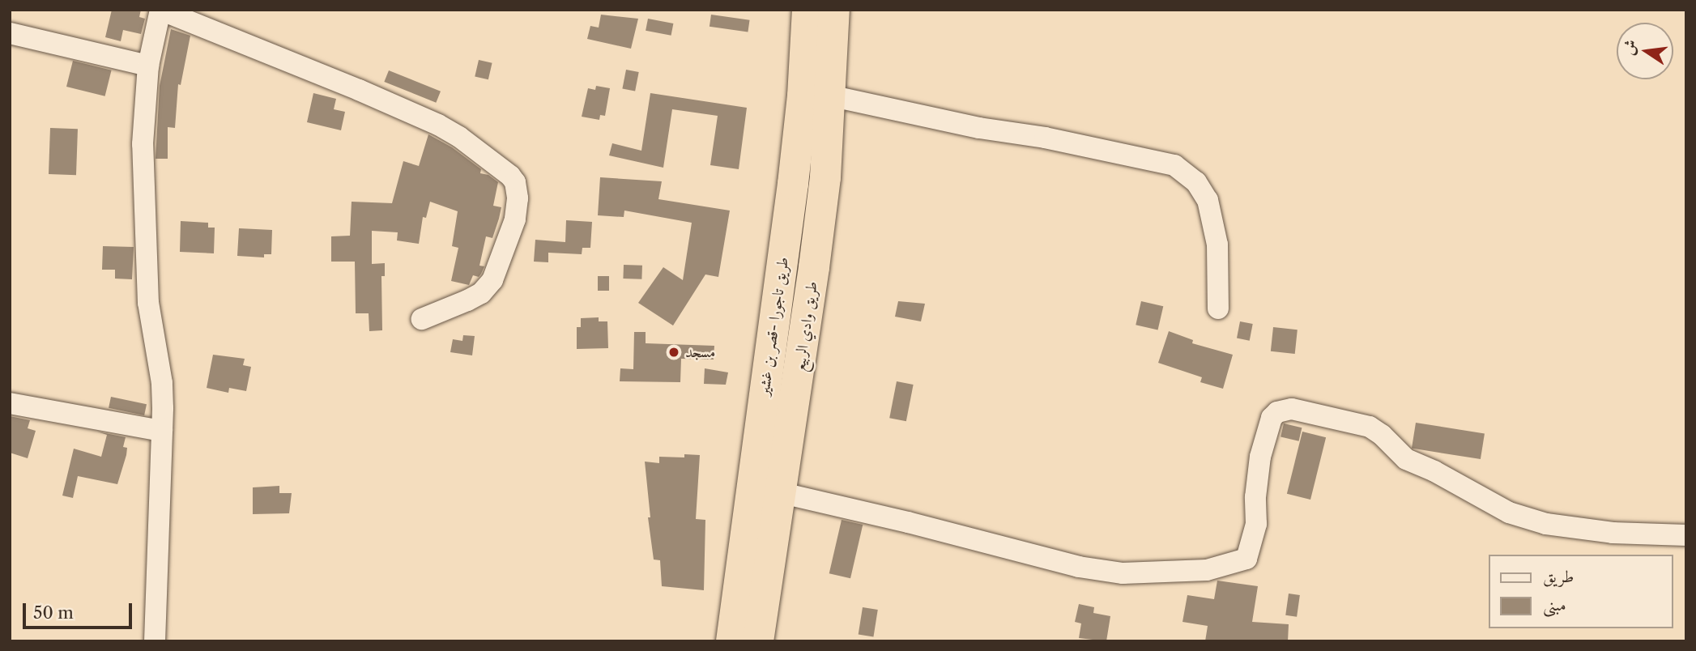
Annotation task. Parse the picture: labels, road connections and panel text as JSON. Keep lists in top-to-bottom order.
{
  "streets": {
    "highway": ["طريق تاجورا -قصر بن غشير", "طريق وادي الربيع"]
  },
  "places": ["مسجد"],
  "legend": ["طريق", "مبنى"],
  "scale_bar": "50 m",
  "north": "left"
}
